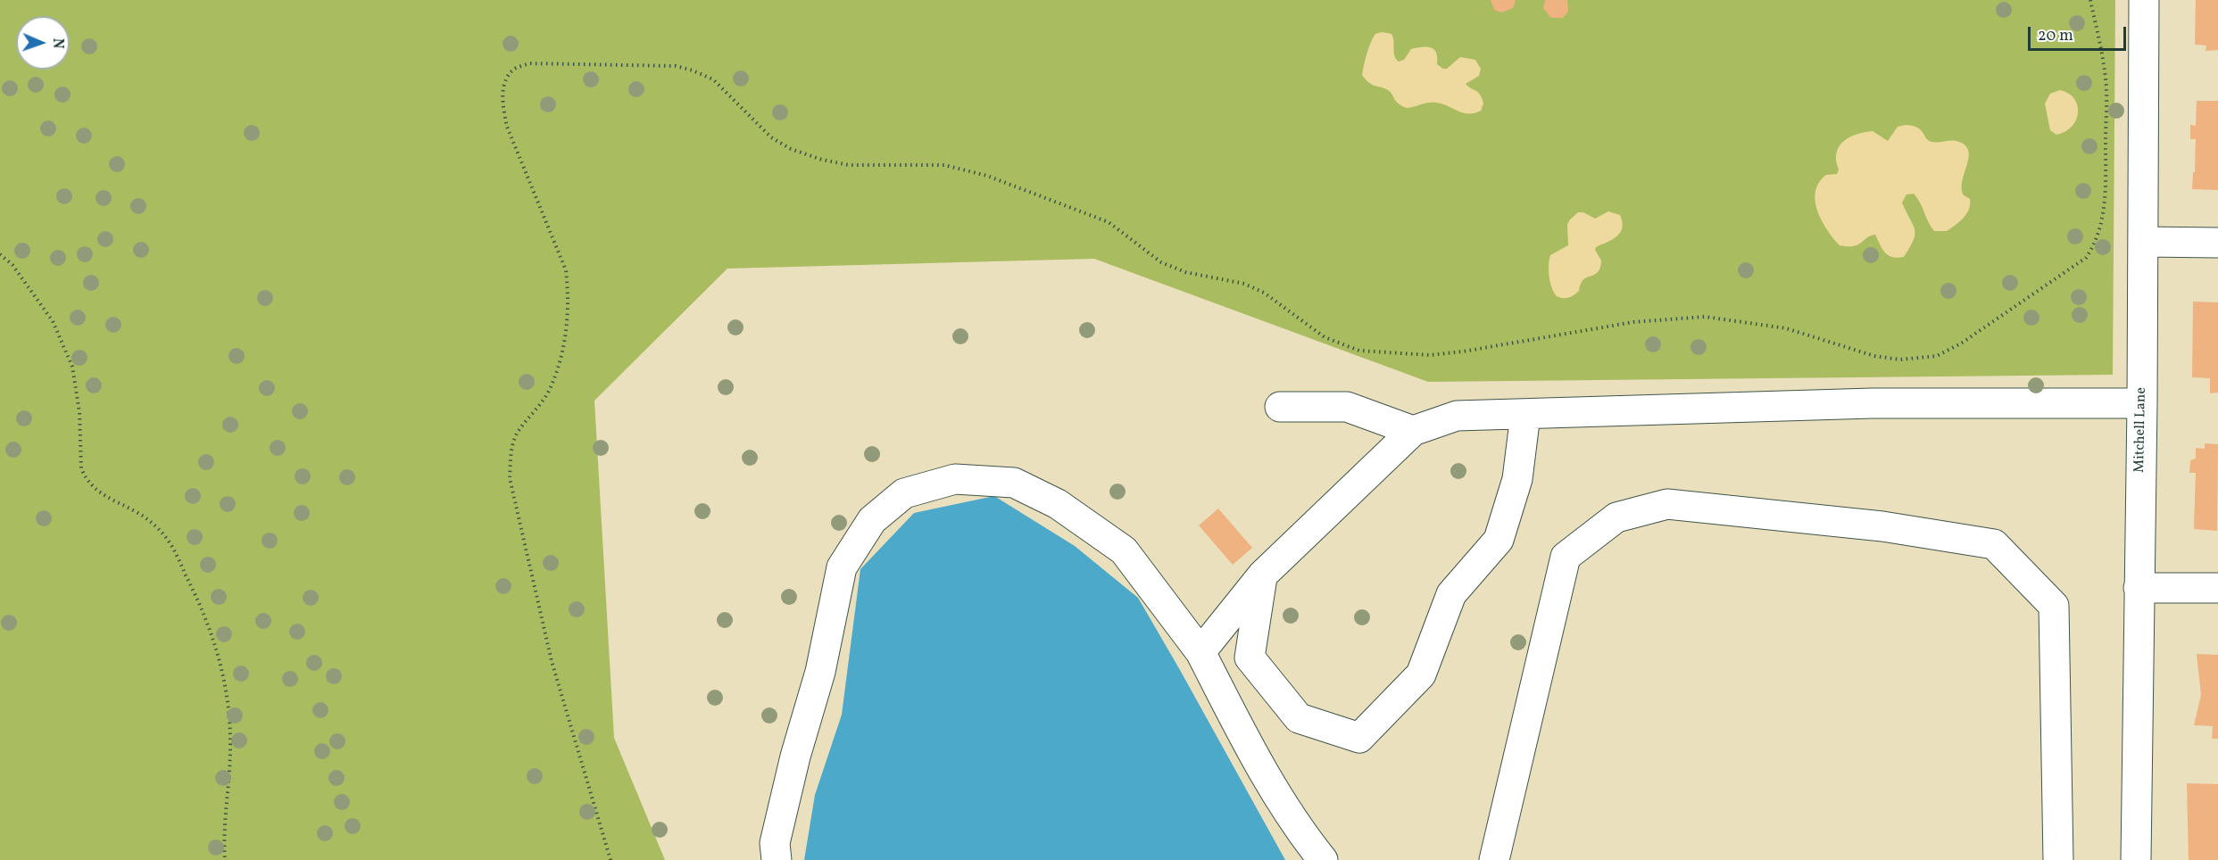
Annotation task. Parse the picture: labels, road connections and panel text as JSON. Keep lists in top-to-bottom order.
{
  "streets": {
    "street": ["Mitchell Lane"]
  },
  "scale_bar": "20 m",
  "north": "right"
}
